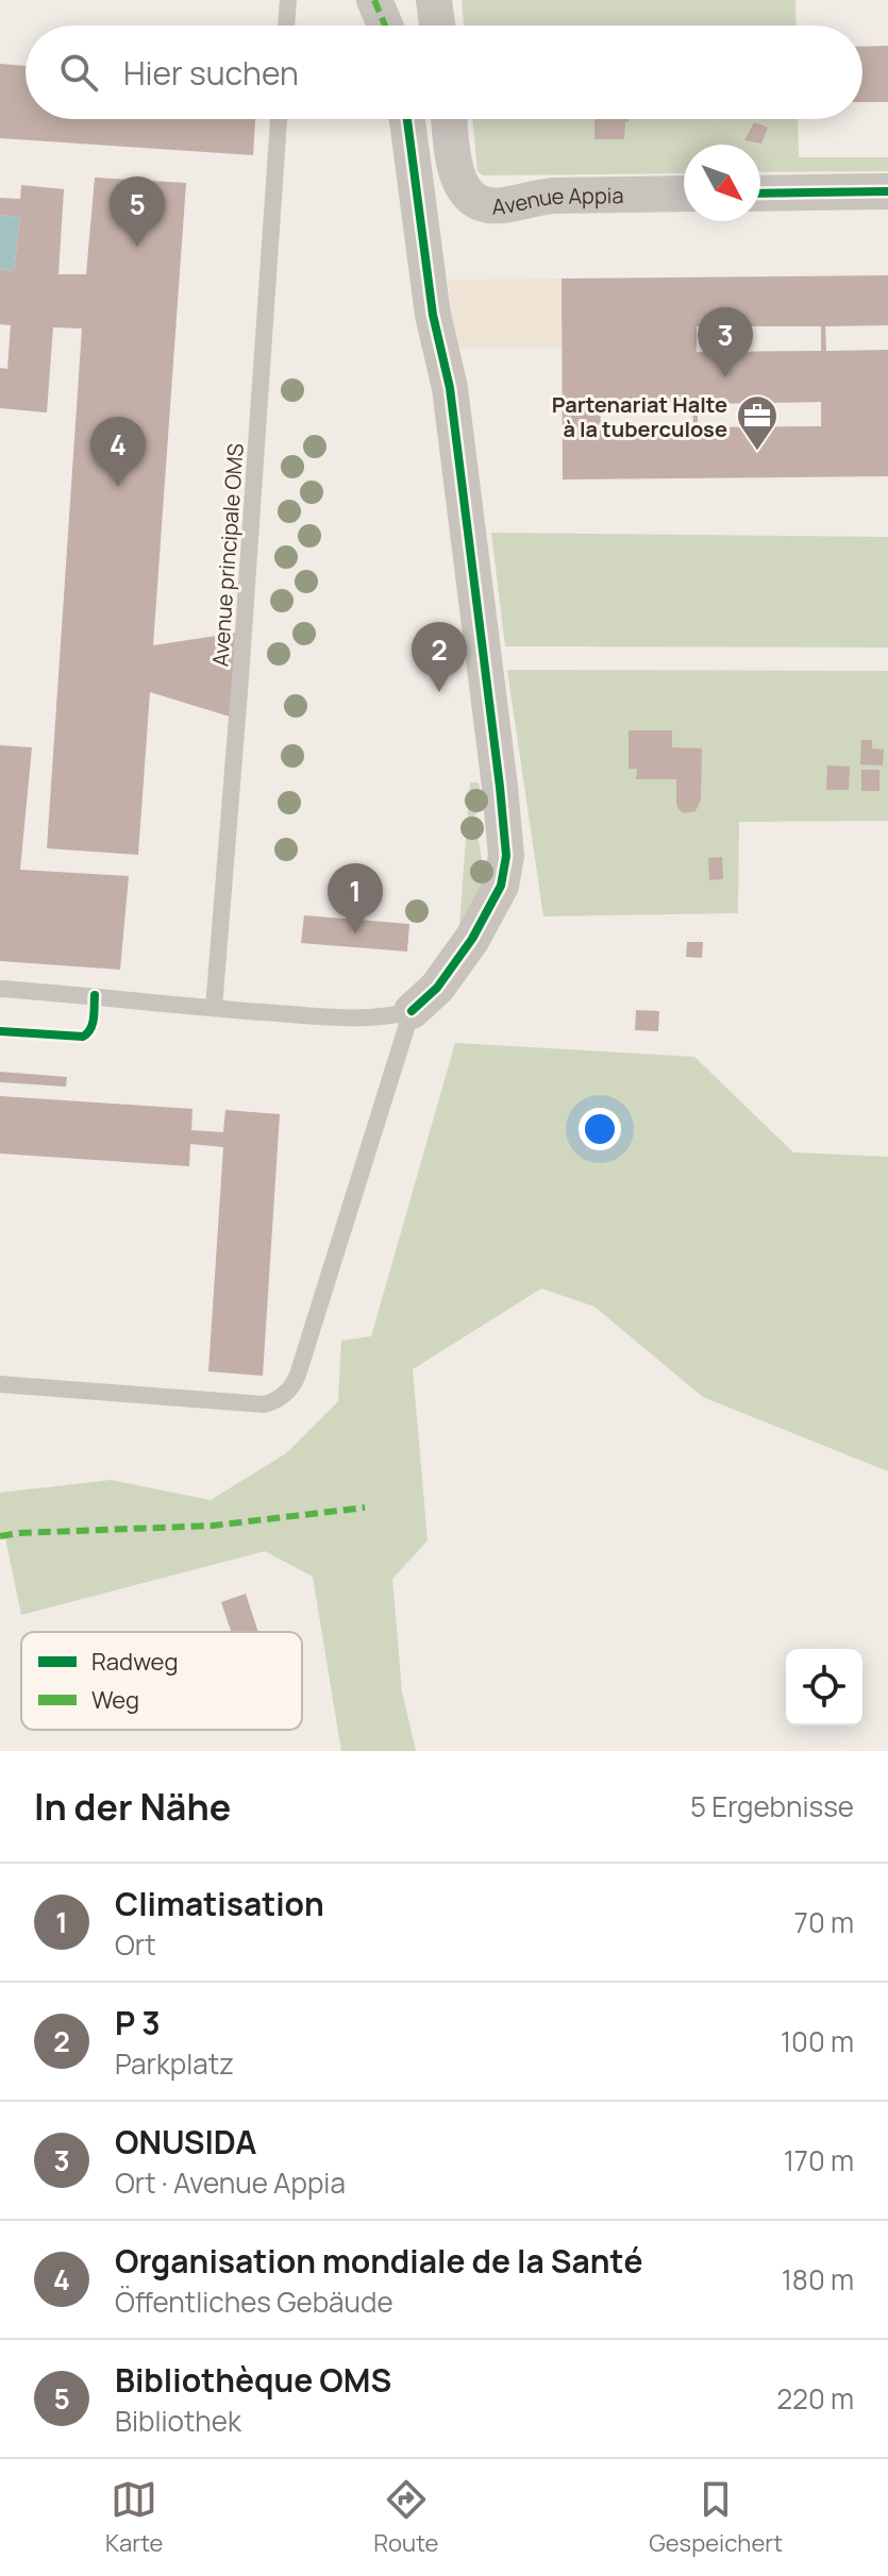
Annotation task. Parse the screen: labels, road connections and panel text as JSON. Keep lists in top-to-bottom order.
{
  "streets": {
    "street": ["Avenue Appia"],
    "lane": ["Avenue principale OMS"]
  },
  "places": {
    "office": ["Partenariat Halte à la tuberculose"]
  },
  "legend": ["Radweg", "Weg"],
  "north": "bottom right",
  "page": {
    "search": "Hier suchen",
    "pins": [
      "5",
      "3",
      "4",
      "2",
      "1"
    ],
    "heading": ["In der Nähe", "5 Ergebnisse"],
    "list": [
      {
        "mark": "1",
        "name": "Climatisation",
        "note": "Ort",
        "value": "70 m"
      },
      {
        "mark": "2",
        "name": "P 3",
        "note": "Parkplatz",
        "value": "100 m"
      },
      {
        "mark": "3",
        "name": "ONUSIDA",
        "note": "Ort · Avenue Appia",
        "value": "170 m"
      },
      {
        "mark": "4",
        "name": "Organisation mondiale de la Santé",
        "note": "Öffentliches Gebäude",
        "value": "180 m"
      },
      {
        "mark": "5",
        "name": "Bibliothèque OMS",
        "note": "Bibliothek",
        "value": "220 m"
      }
    ],
    "nav": ["Karte", "Route", "Gespeichert"]
  }
}
